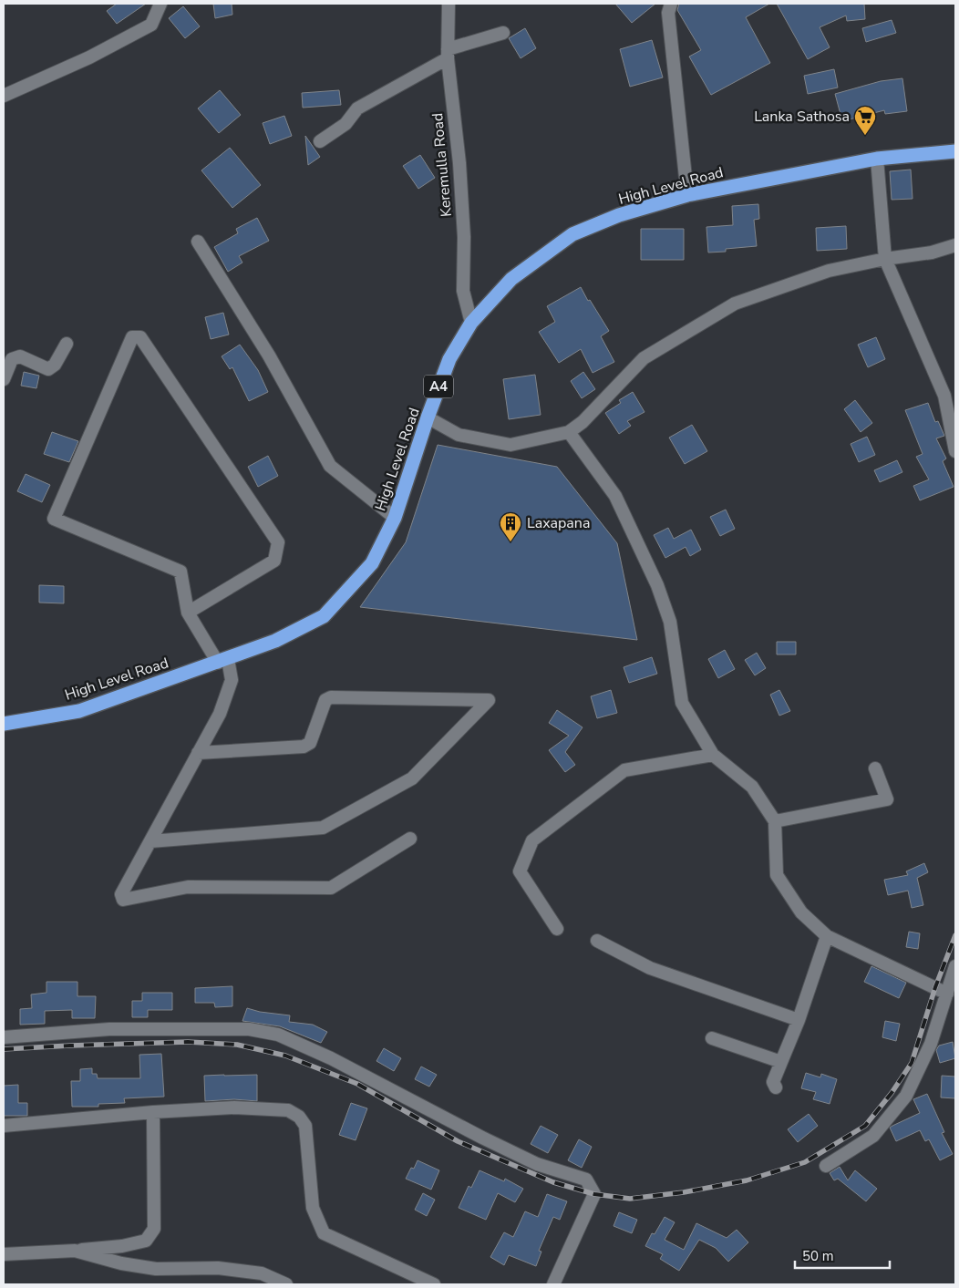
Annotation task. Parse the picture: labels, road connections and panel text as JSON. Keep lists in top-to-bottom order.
{
  "streets": {
    "highway": ["High Level Road", "A4"],
    "street": ["Keremulla Road"]
  },
  "crossings": [
    ["Keremulla Road", "High Level Road"]
  ],
  "places": {
    "supermarket": ["Lanka Sathosa"],
    "building": ["Laxapana"]
  },
  "scale_bar": "50 m"
}
